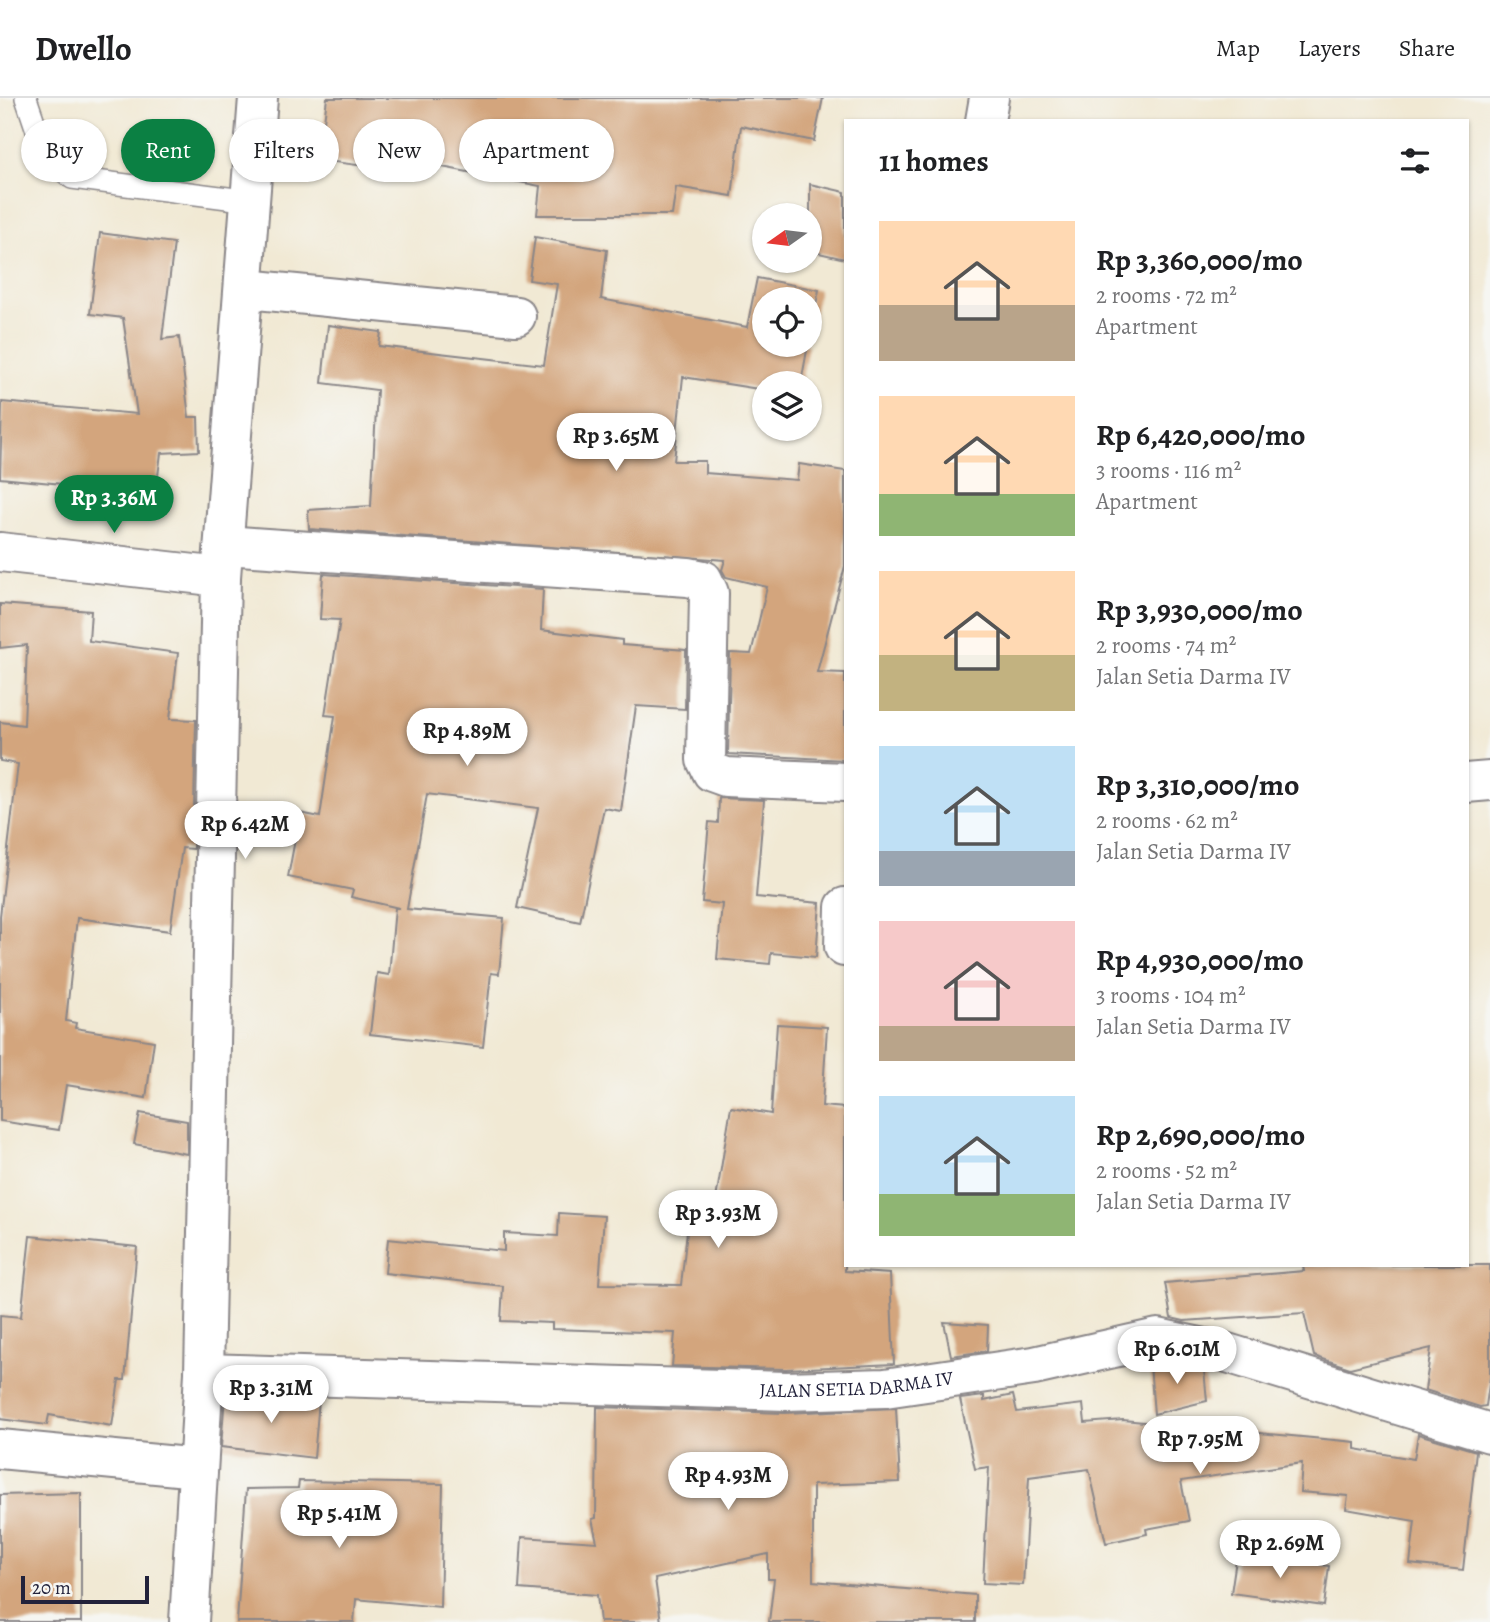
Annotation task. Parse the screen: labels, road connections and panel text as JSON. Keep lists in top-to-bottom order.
{
  "streets": {
    "street": ["JALAN SETIA DARMA IV"]
  },
  "scale_bar": "20 m",
  "north": "left",
  "page": {
    "header": "Dwello",
    "nav": ["Map", "Layers", "Share"],
    "chip": [
      "Buy",
      "Rent",
      "Filters",
      "New",
      "Apartment"
    ],
    "heading": "11 homes",
    "list": [
      {
        "name": "Rp 3,360,000/mo",
        "note": "2 rooms · 72 m² · Apartment"
      },
      {
        "name": "Rp 6,420,000/mo",
        "note": "3 rooms · 116 m² · Apartment"
      },
      {
        "name": "Rp 3,930,000/mo",
        "note": "2 rooms · 74 m² · Jalan Setia Darma IV"
      },
      {
        "name": "Rp 3,310,000/mo",
        "note": "2 rooms · 62 m² · Jalan Setia Darma IV"
      },
      {
        "name": "Rp 4,930,000/mo",
        "note": "3 rooms · 104 m² · Jalan Setia Darma IV"
      },
      {
        "name": "Rp 2,690,000/mo",
        "note": "2 rooms · 52 m² · Jalan Setia Darma IV"
      }
    ],
    "price": [
      "Rp 3.65M",
      "Rp 3.36M",
      "Rp 4.89M",
      "Rp 6.42M",
      "Rp 3.93M",
      "Rp 6.01M",
      "Rp 3.31M",
      "Rp 7.95M",
      "Rp 4.93M",
      "Rp 5.41M",
      "Rp 2.69M"
    ],
    "scale": "20 m"
  }
}
